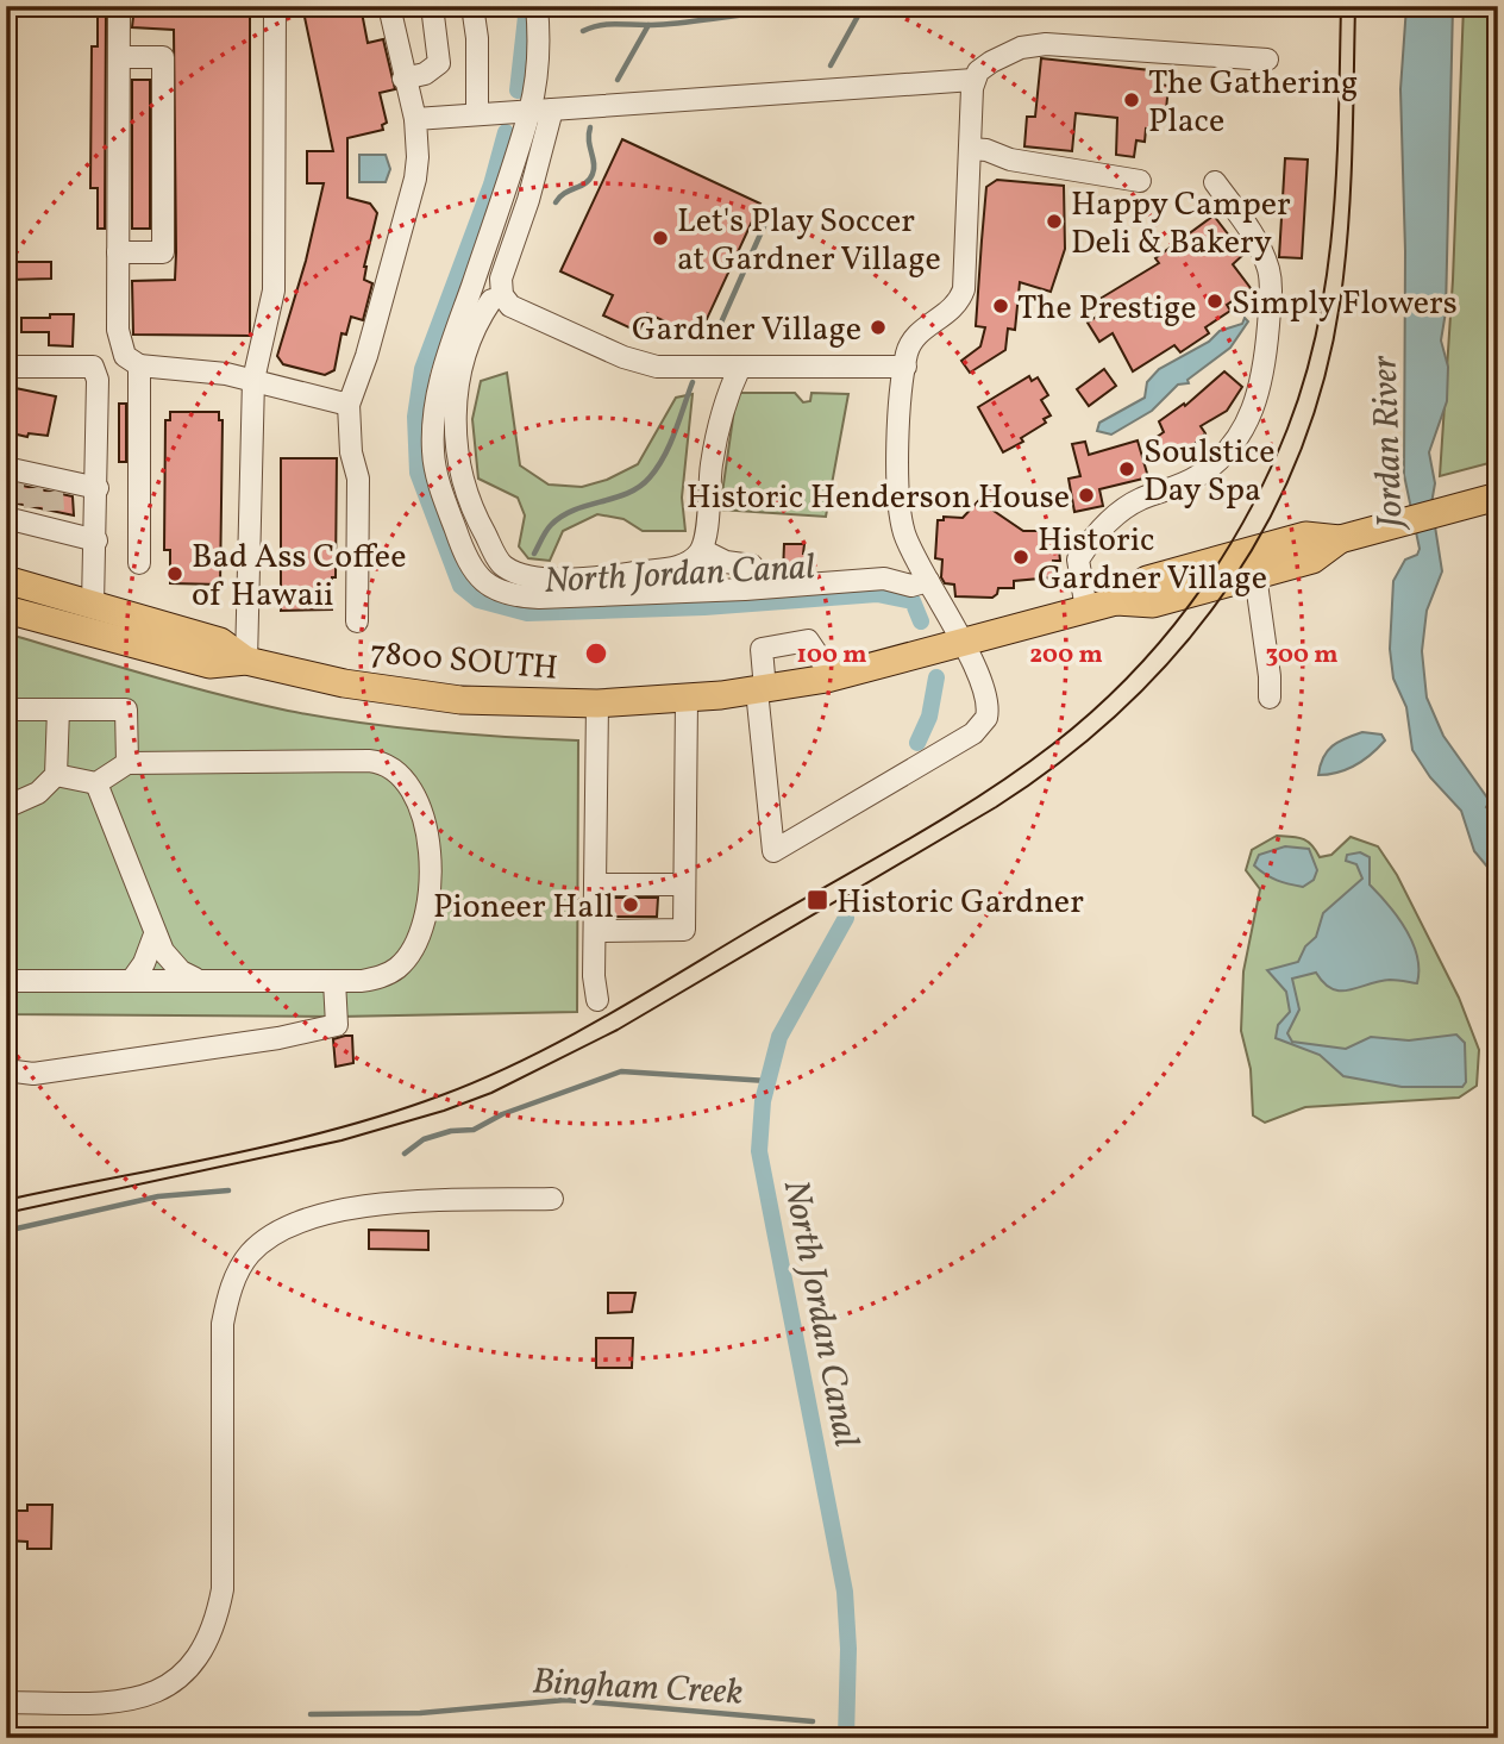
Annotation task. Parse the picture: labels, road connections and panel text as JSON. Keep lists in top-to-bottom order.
{
  "streets": {
    "main road": ["7800 SOUTH"]
  },
  "water": ["Jordan River", "North Jordan Canal", "Bingham Creek"],
  "places": {
    "other": [
      "The Gathering Place",
      "Happy Camper Deli & Bakery",
      "Let's Play Soccer at Gardner Village",
      "Simply Flowers",
      "The Prestige",
      "Gardner Village",
      "Soulstice Day Spa",
      "Historic Henderson House",
      "Historic Gardner Village",
      "Bad Ass Coffee of Hawaii",
      "Pioneer Hall"
    ],
    "transit": ["Historic Gardner"]
  },
  "rings": ["100 m", "200 m", "300 m"]
}
